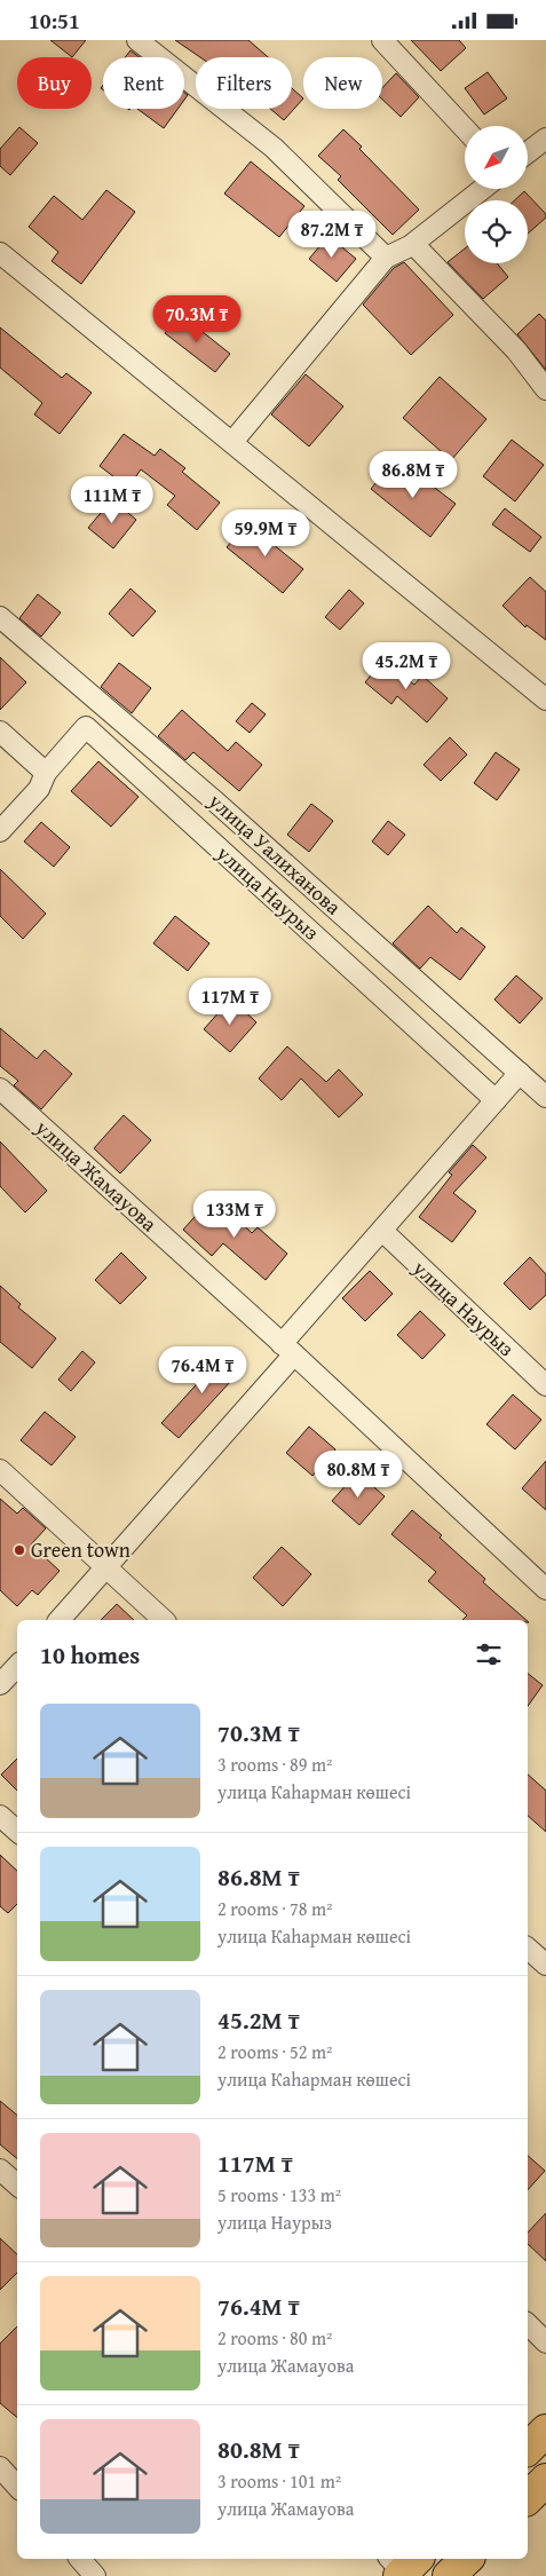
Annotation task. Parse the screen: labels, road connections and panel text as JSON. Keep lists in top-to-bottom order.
{
  "streets": {
    "street": ["улица Уалиханова", "улица Наурыз", "улица Жамауова"]
  },
  "places": ["Green town"],
  "north": "bottom left",
  "page": {
    "status": "10:51",
    "chip": [
      "Buy",
      "Rent",
      "Filters",
      "New"
    ],
    "price": [
      "87.2M ₸",
      "70.3M ₸",
      "86.8M ₸",
      "111M ₸",
      "59.9M ₸",
      "45.2M ₸",
      "117M ₸",
      "133M ₸",
      "76.4M ₸",
      "80.8M ₸"
    ],
    "heading": "10 homes",
    "list": [
      {
        "name": "70.3M ₸",
        "note": "3 rooms · 89 m² · улица Каһарман көшесі"
      },
      {
        "name": "86.8M ₸",
        "note": "2 rooms · 78 m² · улица Каһарман көшесі"
      },
      {
        "name": "45.2M ₸",
        "note": "2 rooms · 52 m² · улица Каһарман көшесі"
      },
      {
        "name": "117M ₸",
        "note": "5 rooms · 133 m² · улица Наурыз"
      },
      {
        "name": "76.4M ₸",
        "note": "2 rooms · 80 m² · улица Жамауова"
      },
      {
        "name": "80.8M ₸",
        "note": "3 rooms · 101 m² · улица Жамауова"
      }
    ]
  }
}
